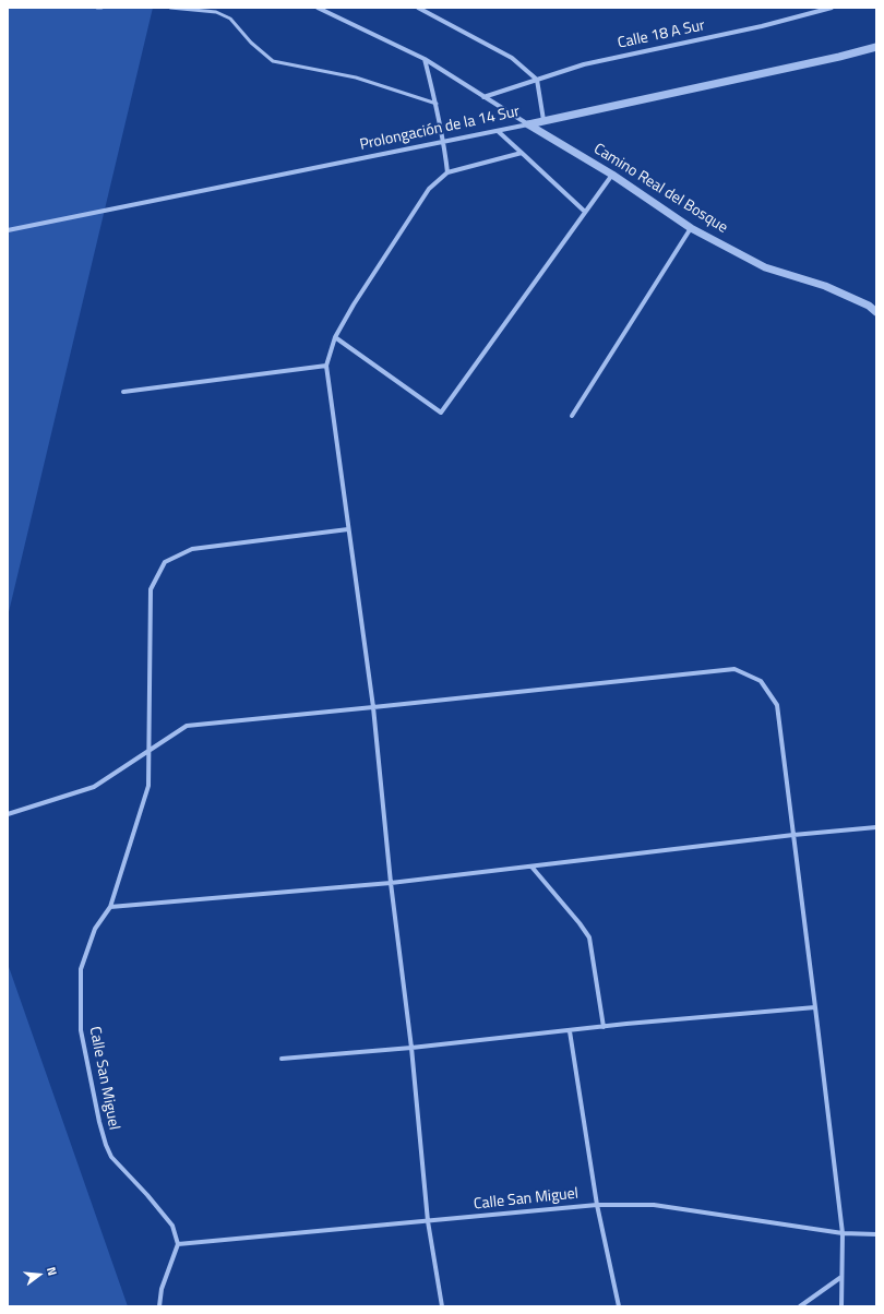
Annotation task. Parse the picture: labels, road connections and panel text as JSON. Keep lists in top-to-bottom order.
{
  "streets": {
    "street": [
      "Calle 18 A Sur",
      "Prolongación de la 14 Sur",
      "Camino Real del Bosque",
      "Calle San Miguel"
    ]
  },
  "crossings": [
    ["Prolongación de la 14 Sur", "Camino Real del Bosque"]
  ],
  "north": "right"
}
